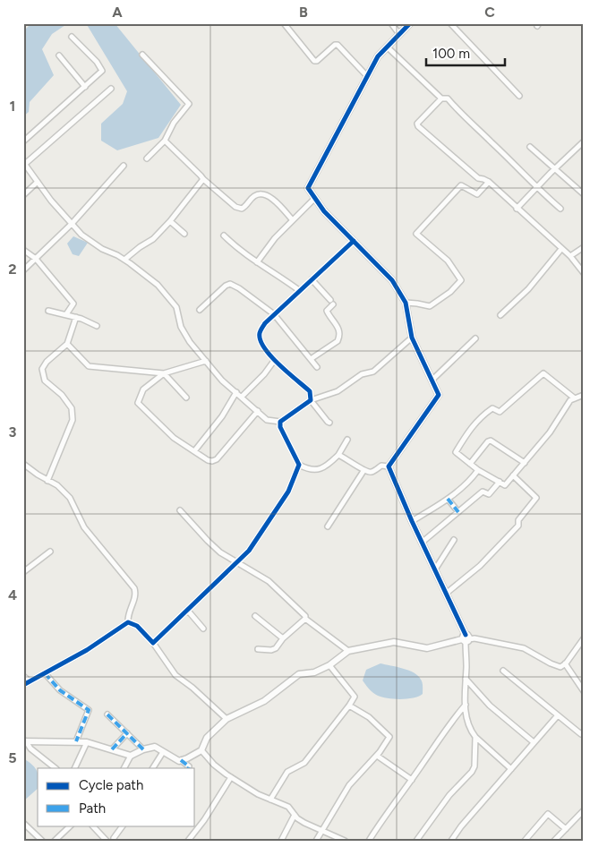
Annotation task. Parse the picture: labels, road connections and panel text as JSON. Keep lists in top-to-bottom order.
{
  "legend": ["Cycle path", "Path"],
  "scale_bar": "100 m",
  "grid": {
    "columns": ["A", "B", "C"],
    "rows": [
      "1",
      "2",
      "3",
      "4",
      "5"
    ]
  }
}
